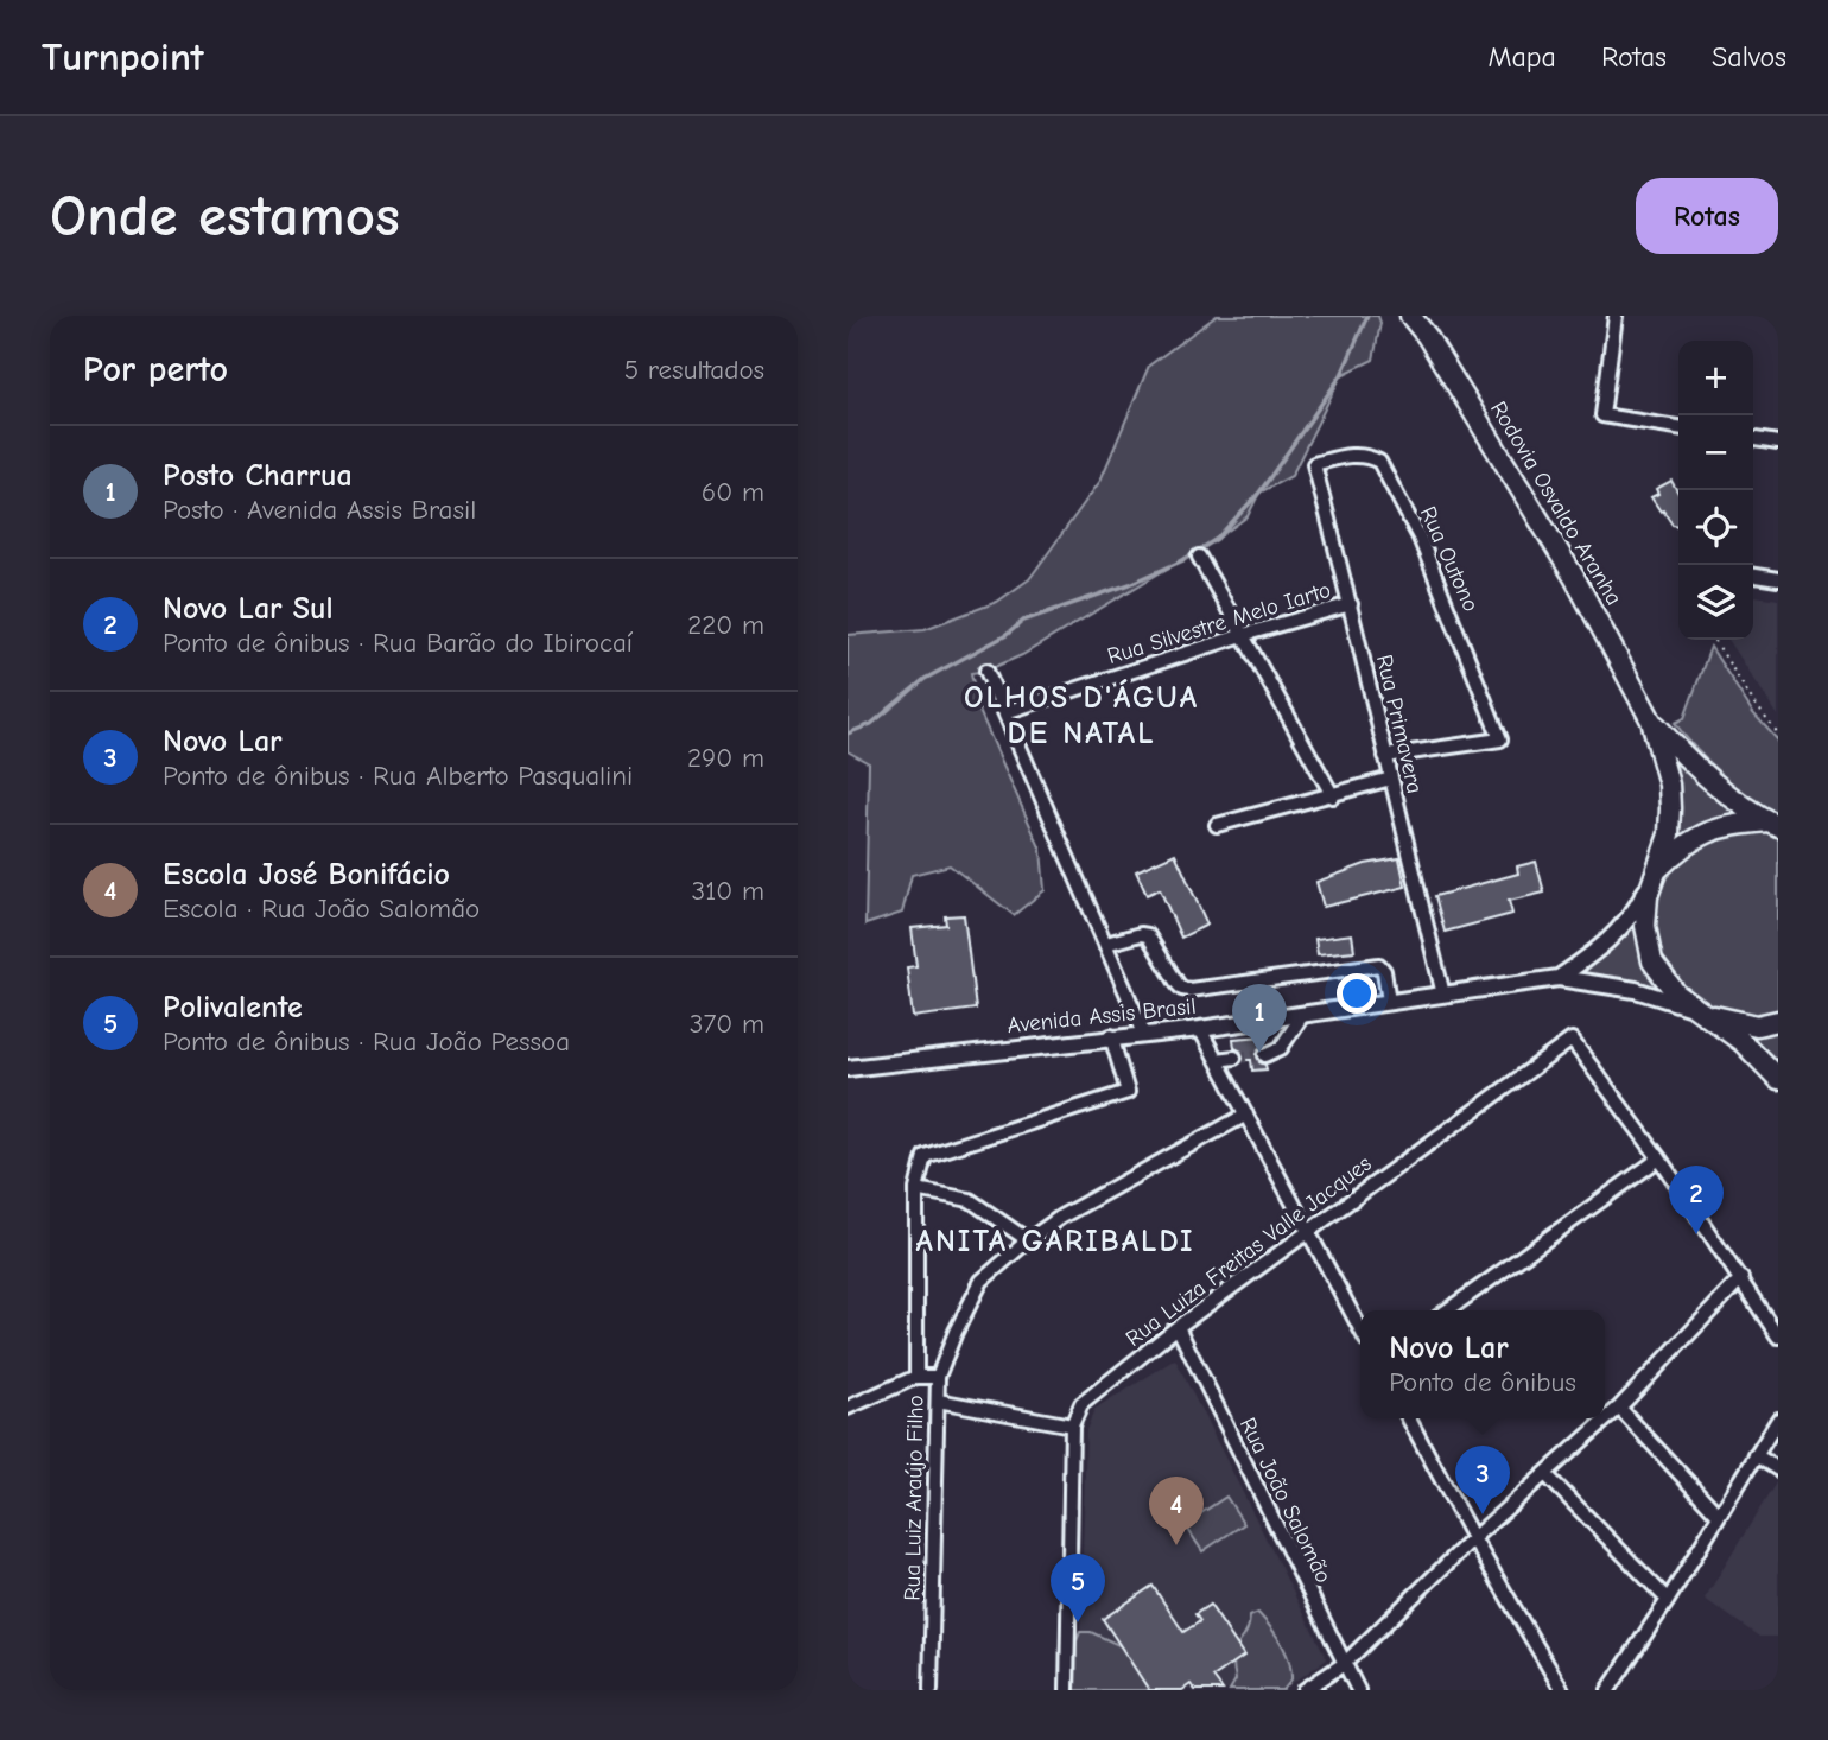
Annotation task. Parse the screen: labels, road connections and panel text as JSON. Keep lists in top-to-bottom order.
{
  "streets": {
    "highway": ["Rodovia Osvaldo Aranha"],
    "main road": ["Avenida Assis Brasil"],
    "street": [
      "Rua Outono",
      "Rua Silvestre Melo Iarto",
      "Rua Primavera",
      "Rua Luiza Freitas Valle Jacques",
      "Rua Luiz Araújo Filho",
      "Rua João Salomão"
    ]
  },
  "crossings": [
    ["Rua Outono", "Rua Primavera"],
    ["Rua Silvestre Melo Iarto", "Rua Primavera"],
    ["Rua Primavera", "Avenida Assis Brasil"],
    ["Rua Luiza Freitas Valle Jacques", "Rua João Salomão"]
  ],
  "districts": ["OLHOS D'ÁGUA DE NATAL", "ANITA GARIBALDI"],
  "page": {
    "header": "Turnpoint",
    "nav": ["Mapa", "Rotas", "Salvos"],
    "buttons": "Rotas",
    "title": "Onde estamos",
    "heading": ["Por perto", "5 resultados"],
    "map_buttons": ["+", "−"],
    "list": [
      {
        "mark": "1",
        "name": "Posto Charrua",
        "note": "Posto · Avenida Assis Brasil",
        "value": "60 m"
      },
      {
        "mark": "2",
        "name": "Novo Lar Sul",
        "note": "Ponto de ônibus · Rua Barão do Ibirocaí",
        "value": "220 m"
      },
      {
        "mark": "3",
        "name": "Novo Lar",
        "note": "Ponto de ônibus · Rua Alberto Pasqualini",
        "value": "290 m"
      },
      {
        "mark": "4",
        "name": "Escola José Bonifácio",
        "note": "Escola · Rua João Salomão",
        "value": "310 m"
      },
      {
        "mark": "5",
        "name": "Polivalente",
        "note": "Ponto de ônibus · Rua João Pessoa",
        "value": "370 m"
      }
    ],
    "pins": [
      "1",
      "2",
      "3",
      "4",
      "5"
    ],
    "popup": ["Novo Lar", "Ponto de ônibus"]
  }
}
